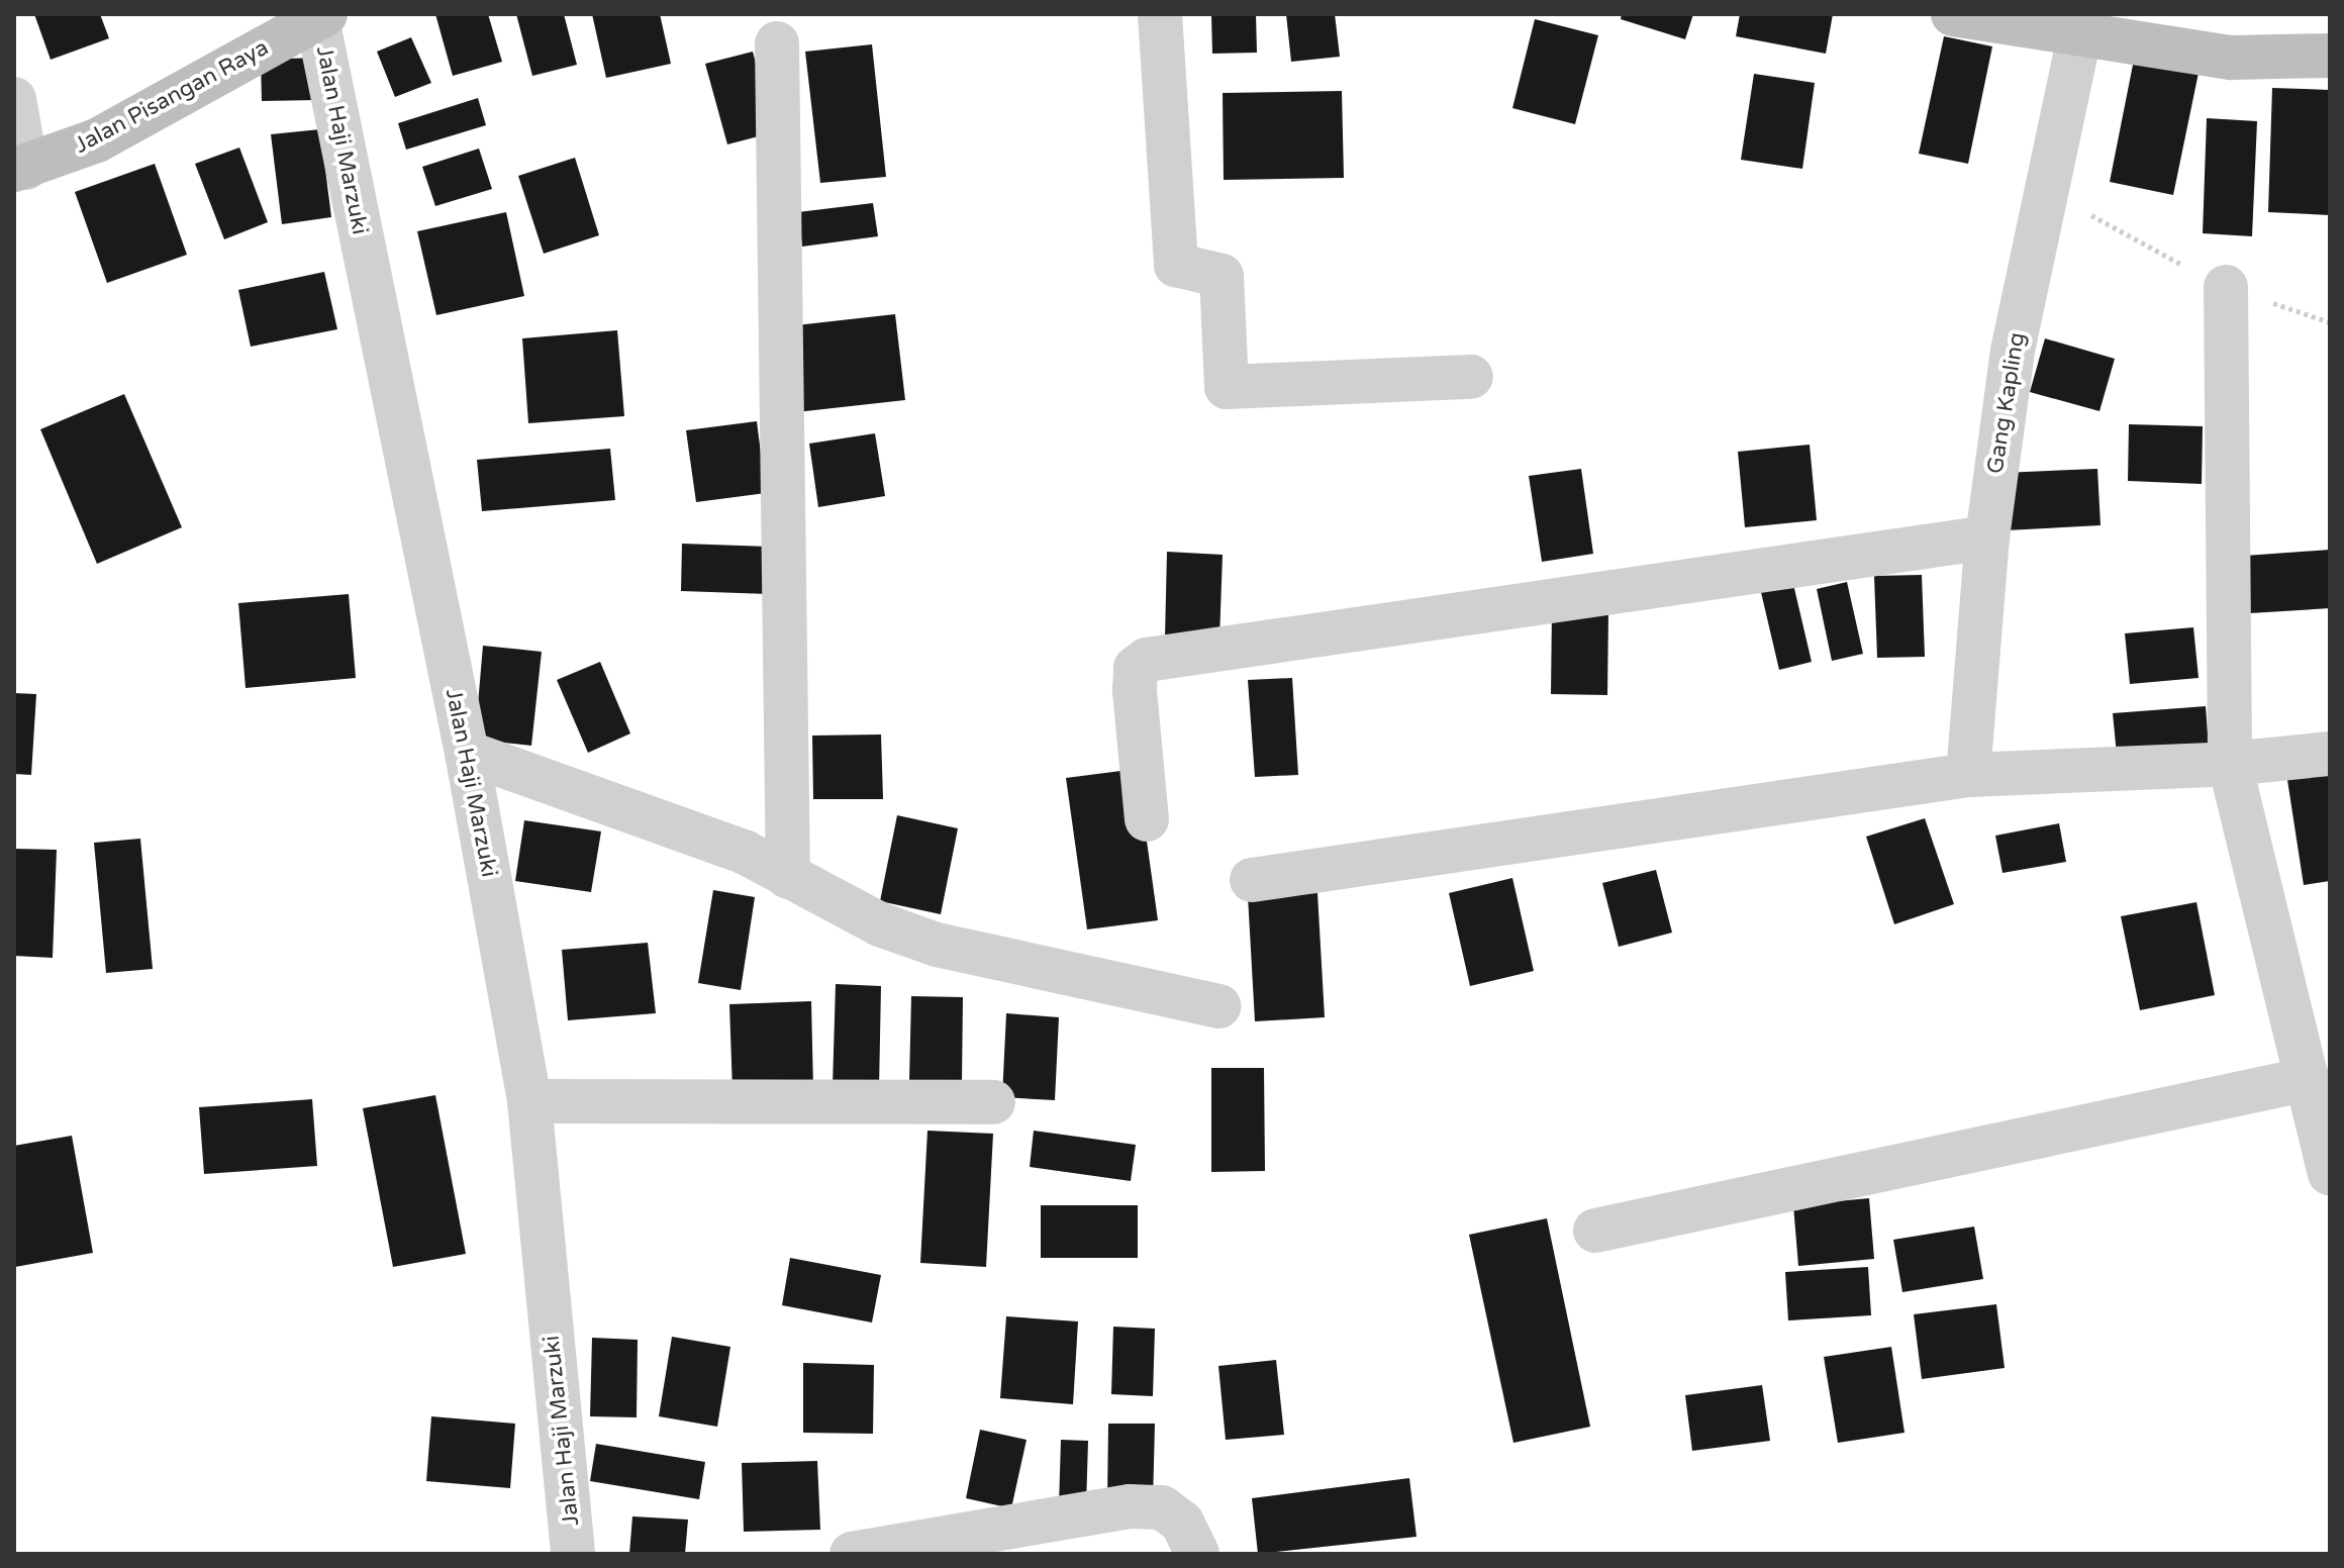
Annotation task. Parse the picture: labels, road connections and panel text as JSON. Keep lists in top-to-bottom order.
{
  "streets": {
    "street": ["Jalan Pisangan Raya", "Jalan Haji Marzuki", "Gang Kapling"]
  },
  "crossings": [
    ["Jalan Pisangan Raya", "Jalan Haji Marzuki"]
  ]
}
